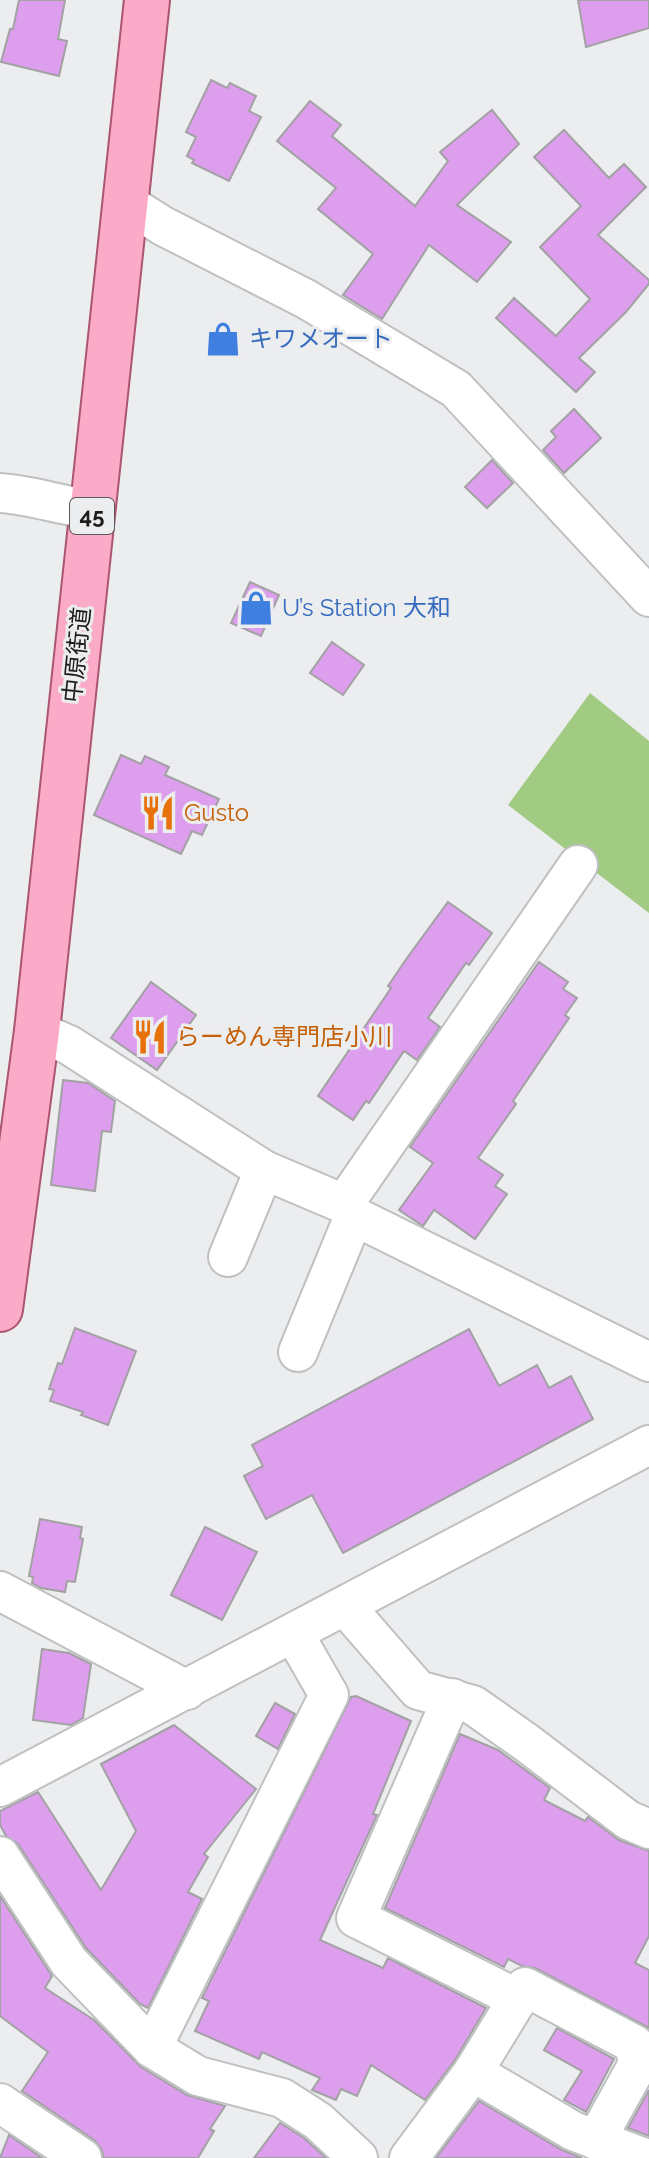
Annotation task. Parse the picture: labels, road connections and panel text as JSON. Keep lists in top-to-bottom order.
{
  "streets": {
    "main road": ["45", "中原街道"]
  },
  "places": {
    "shop": ["キワメオート", "U’s Station 大和"],
    "restaurant": ["Gusto", "らーめん専門店小川"]
  }
}
